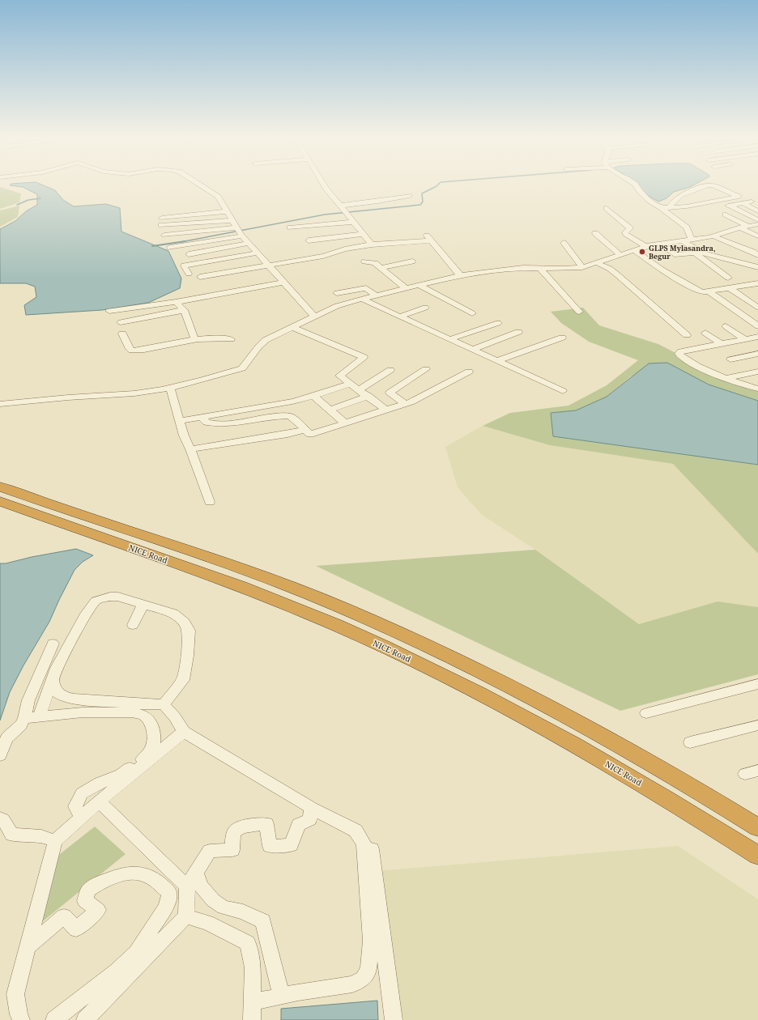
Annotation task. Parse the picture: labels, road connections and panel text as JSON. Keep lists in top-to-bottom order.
{
  "streets": {
    "highway": ["NICE Road"]
  },
  "places": ["GLPS Mylasandra, Begur"]
}
